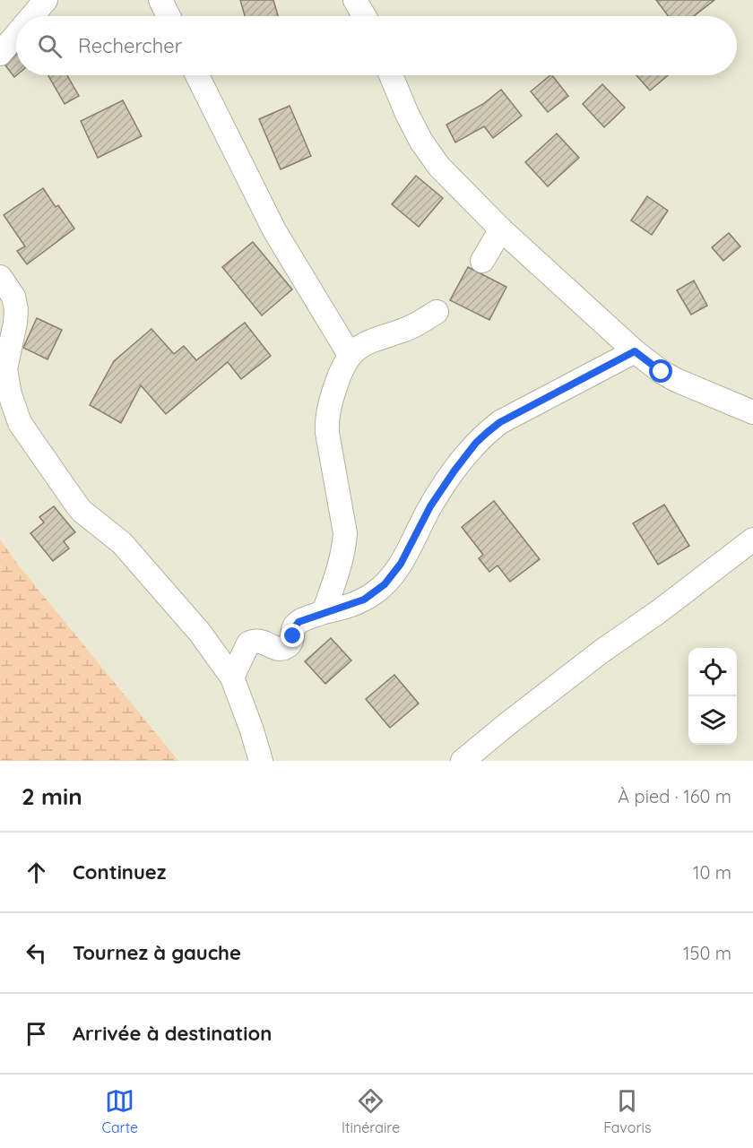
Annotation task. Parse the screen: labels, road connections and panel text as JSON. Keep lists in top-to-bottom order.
{
  "page": {
    "search": "Rechercher",
    "heading": ["2 min", "À pied · 160 m"],
    "list": [
      ["Continuez", "10 m"],
      ["Tournez à gauche", "150 m"],
      "Arrivée à destination"
    ],
    "nav": ["Carte", "Itinéraire", "Favoris"]
  }
}
